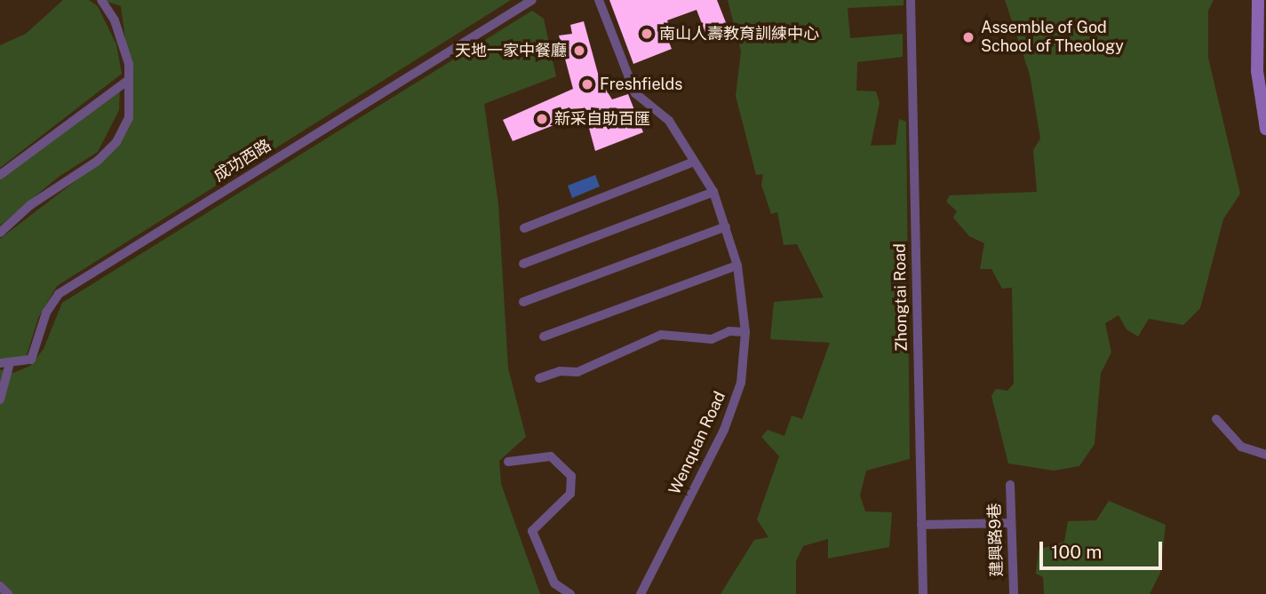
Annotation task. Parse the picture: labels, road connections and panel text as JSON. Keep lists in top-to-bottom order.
{
  "streets": {
    "street": [
      "成功西路",
      "Zhongtai Road",
      "Wenquan Road",
      "建興路9巷"
    ]
  },
  "places": [
    "南山人壽教育訓練中心",
    "Assemble of God School of Theology",
    "天地一家中餐廳",
    "Freshfields",
    "新采自助百匯"
  ],
  "scale_bar": "100 m"
}
